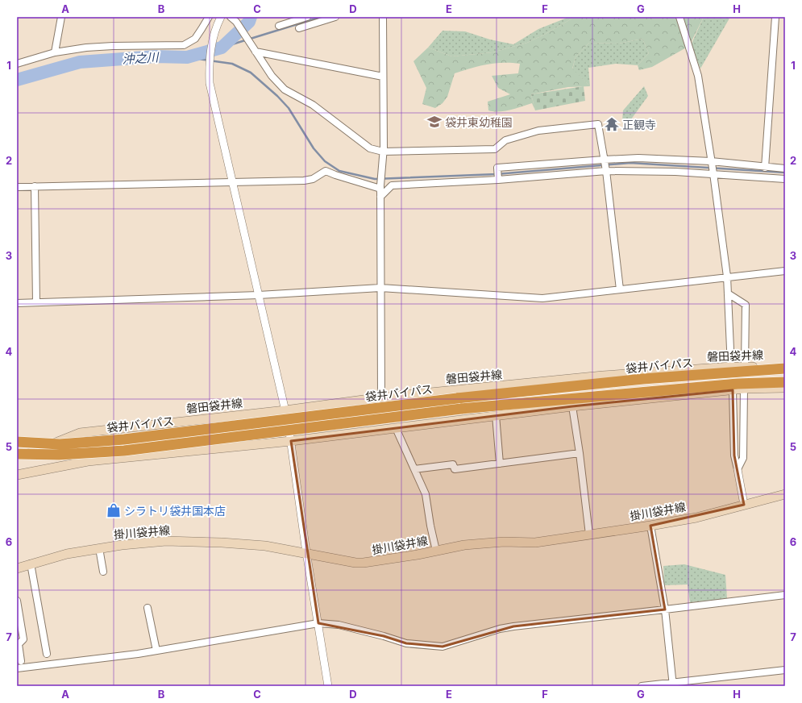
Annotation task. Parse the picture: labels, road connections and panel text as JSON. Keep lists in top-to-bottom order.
{
  "streets": {
    "highway": ["袋井バイパス"],
    "main road": ["磐田袋井線", "掛川袋井線"]
  },
  "crossings": [
    ["磐田袋井線", "袋井バイパス"]
  ],
  "water": ["沖之川"],
  "places": {
    "school or university": ["袋井東幼稚園"],
    "temple": ["正観寺"],
    "shop": ["シラトリ袋井国本店"]
  },
  "grid": {
    "columns": [
      "A",
      "B",
      "C",
      "D",
      "E",
      "F",
      "G",
      "H"
    ],
    "rows": [
      "1",
      "2",
      "3",
      "4",
      "5",
      "6",
      "7"
    ]
  }
}
